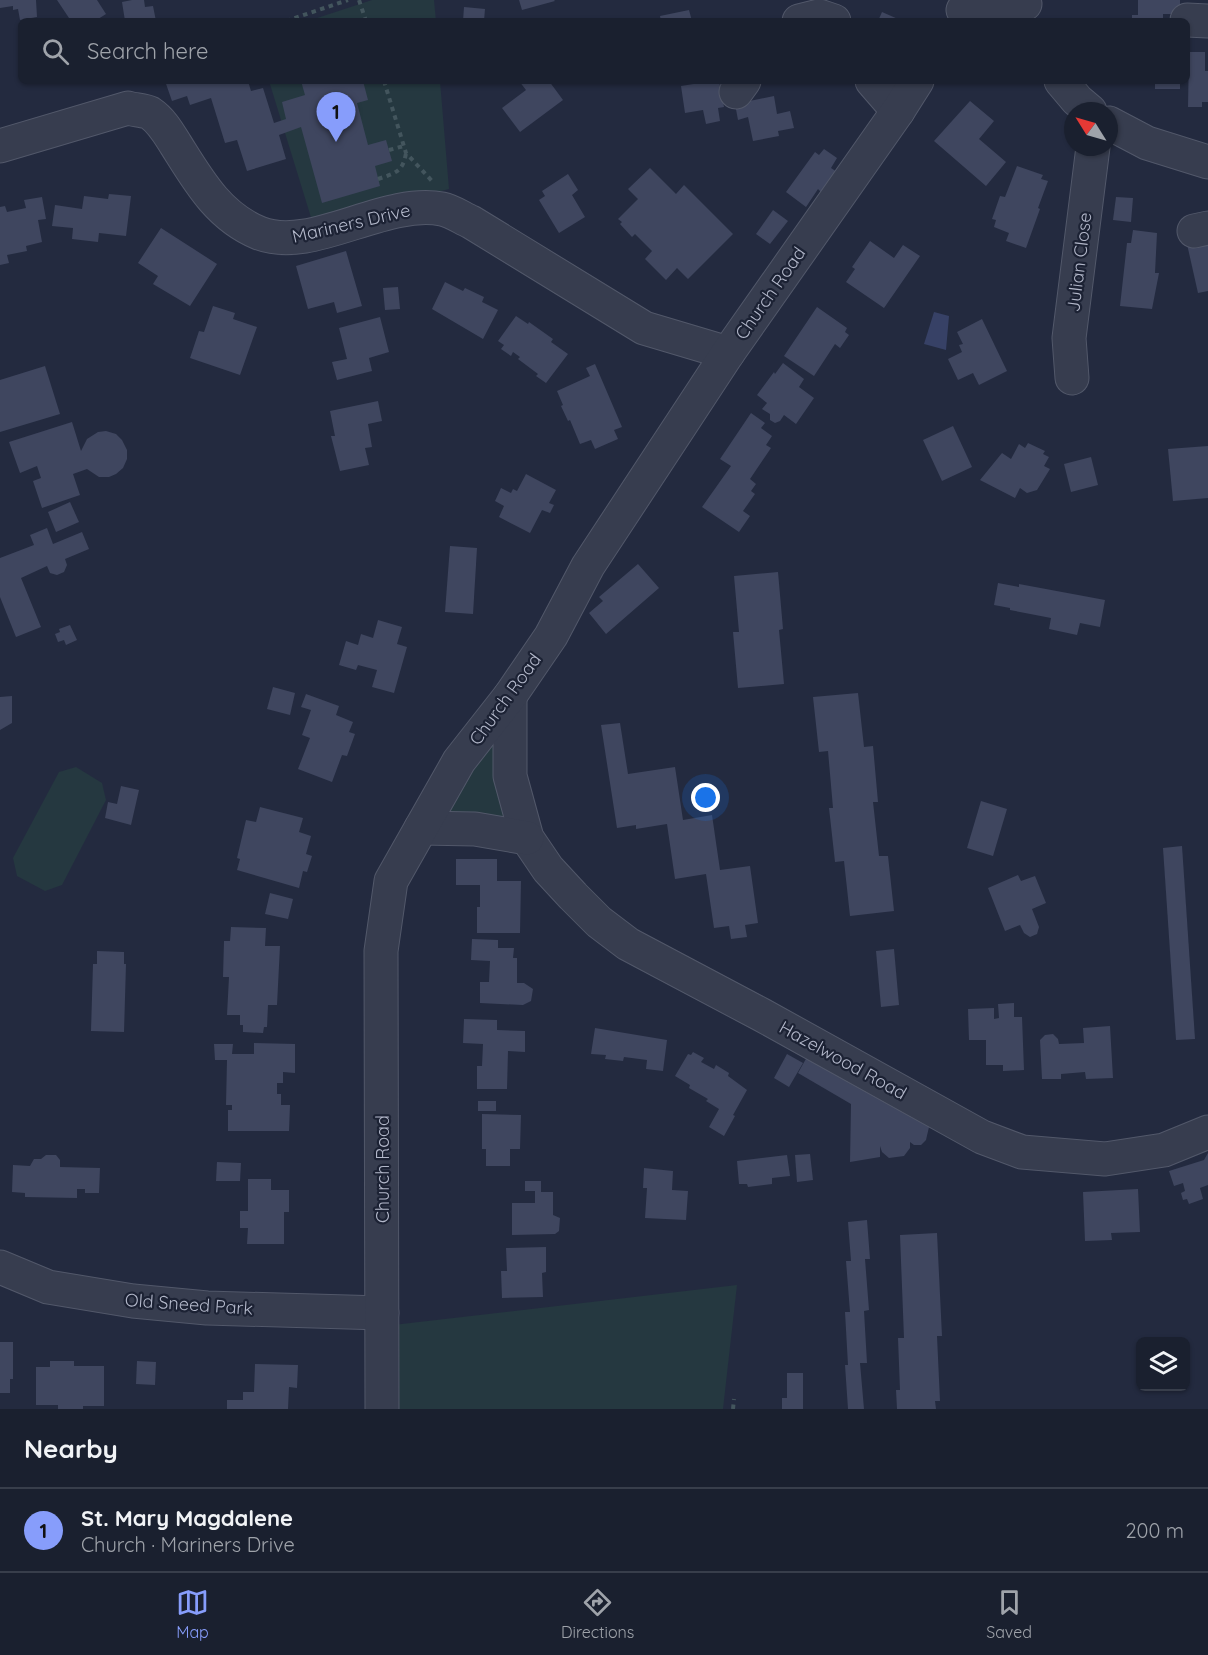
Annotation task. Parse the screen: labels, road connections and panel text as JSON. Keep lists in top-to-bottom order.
{
  "streets": {
    "street": [
      "Mariners Drive",
      "Julian Close",
      "Church Road",
      "Hazelwood Road",
      "Old Sneed Park"
    ]
  },
  "crossings": [
    ["Mariners Drive", "Church Road"],
    ["Church Road", "Hazelwood Road"],
    ["Church Road", "Old Sneed Park"]
  ],
  "north": "top left",
  "page": {
    "search": "Search here",
    "pins": "1",
    "heading": "Nearby",
    "list": [
      {
        "mark": "1",
        "name": "St. Mary Magdalene",
        "note": "Church · Mariners Drive",
        "value": "200 m"
      }
    ],
    "nav": ["Map", "Directions", "Saved"]
  }
}
